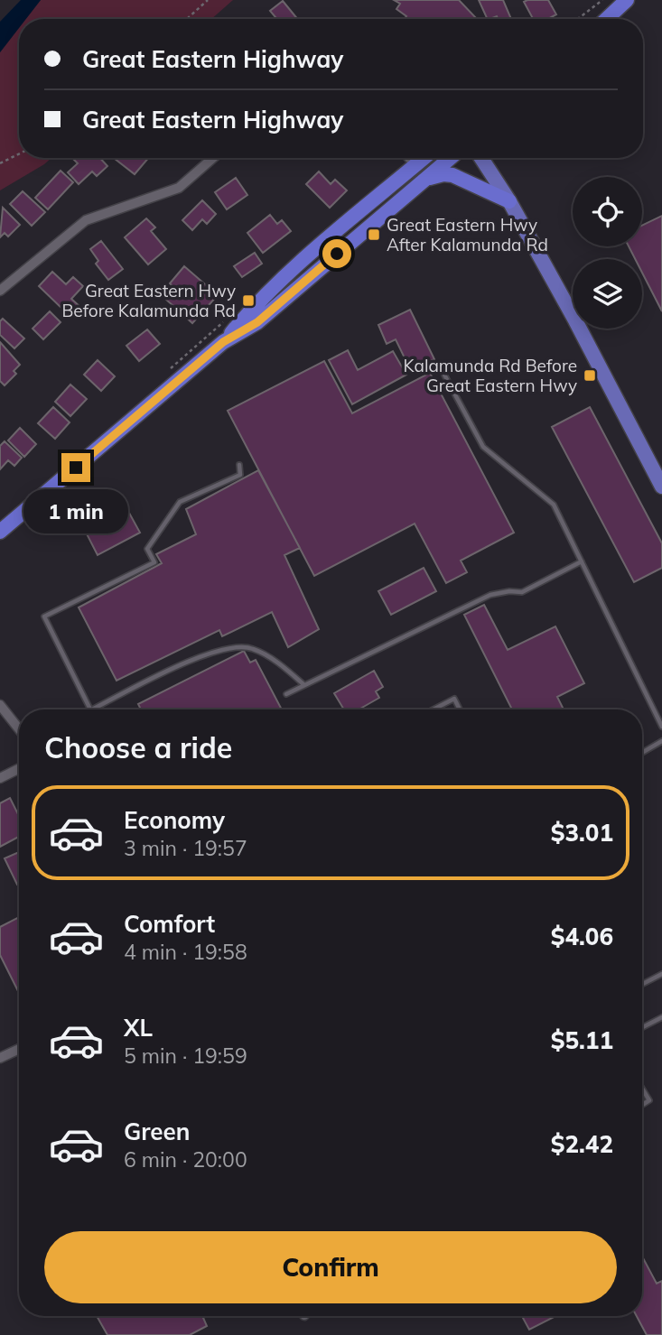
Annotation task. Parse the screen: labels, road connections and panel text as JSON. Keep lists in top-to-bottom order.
{
  "places": {
    "transit": ["Great Eastern Hwy After Kalamunda Rd", "Great Eastern Hwy Before Kalamunda Rd", "Kalamunda Rd Before Great Eastern Hwy"]
  },
  "page": {
    "banner": ["Great Eastern Highway", "Great Eastern Highway"],
    "bubble": "1 min",
    "heading": "Choose a ride",
    "list": [
      {
        "name": "Economy",
        "note": "3 min · 19:57",
        "value": "$3.01"
      },
      {
        "name": "Comfort",
        "note": "4 min · 19:58",
        "value": "$4.06"
      },
      {
        "name": "XL",
        "note": "5 min · 19:59",
        "value": "$5.11"
      },
      {
        "name": "Green",
        "note": "6 min · 20:00",
        "value": "$2.42"
      }
    ],
    "buttons": "Confirm"
  }
}
